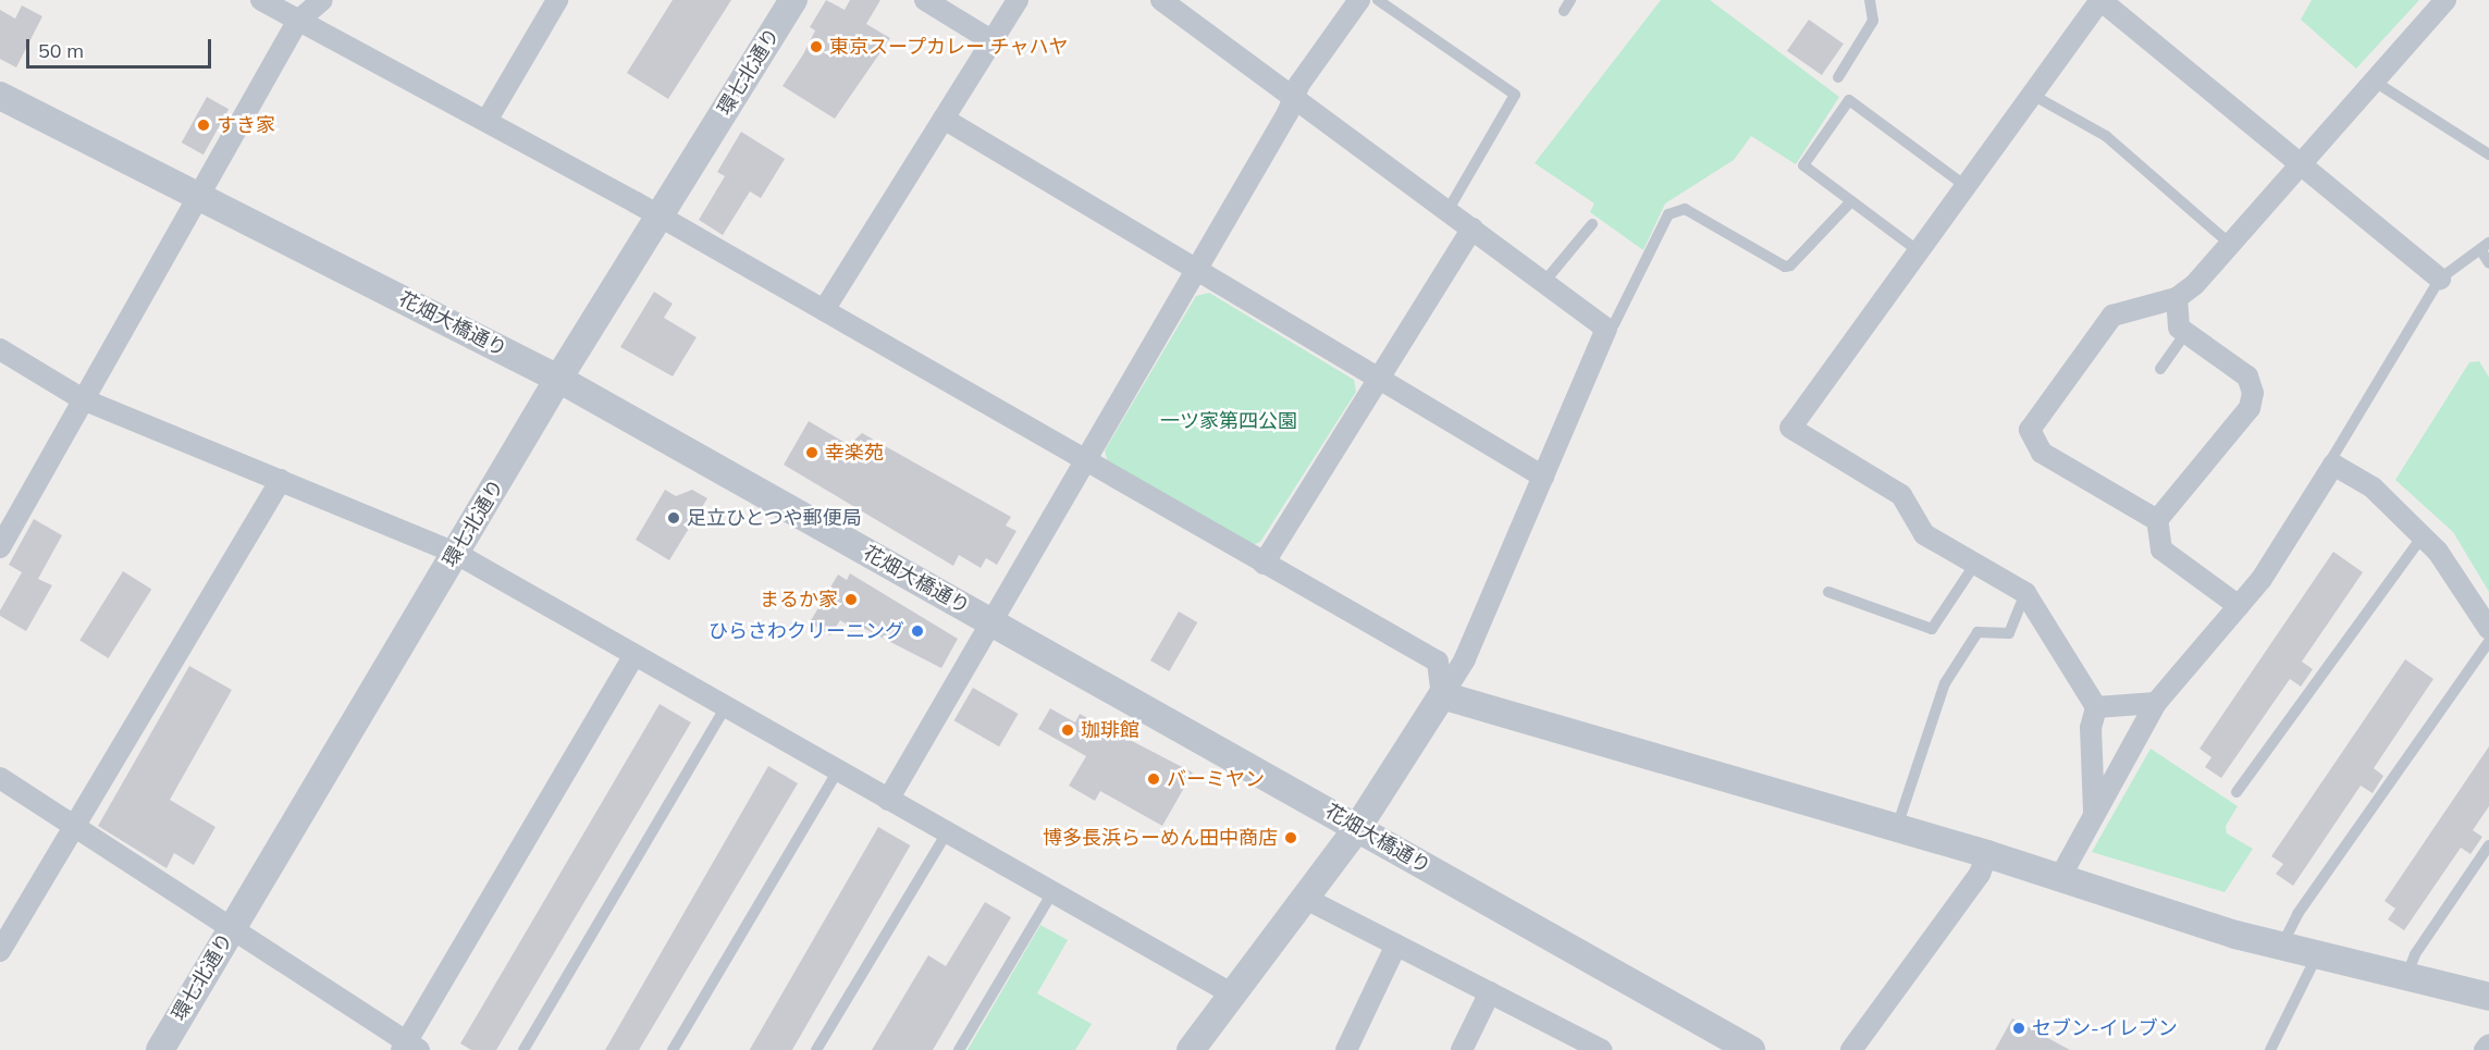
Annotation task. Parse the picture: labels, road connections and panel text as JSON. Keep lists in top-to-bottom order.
{
  "streets": {
    "street": ["環七北通り", "花畑大橋通り"]
  },
  "crossings": [
    ["環七北通り", "花畑大橋通り"]
  ],
  "parks": ["一ツ家第四公園"],
  "places": [
    "東京スープカレー チャハヤ",
    "すき家",
    "幸楽苑",
    "足立ひとつや郵便局",
    "まるか家",
    "ひらさわクリーニング",
    "珈琲館",
    "バーミヤン",
    "博多長浜らーめん田中商店",
    "セブン-イレブン"
  ],
  "scale_bar": "50 m"
}
